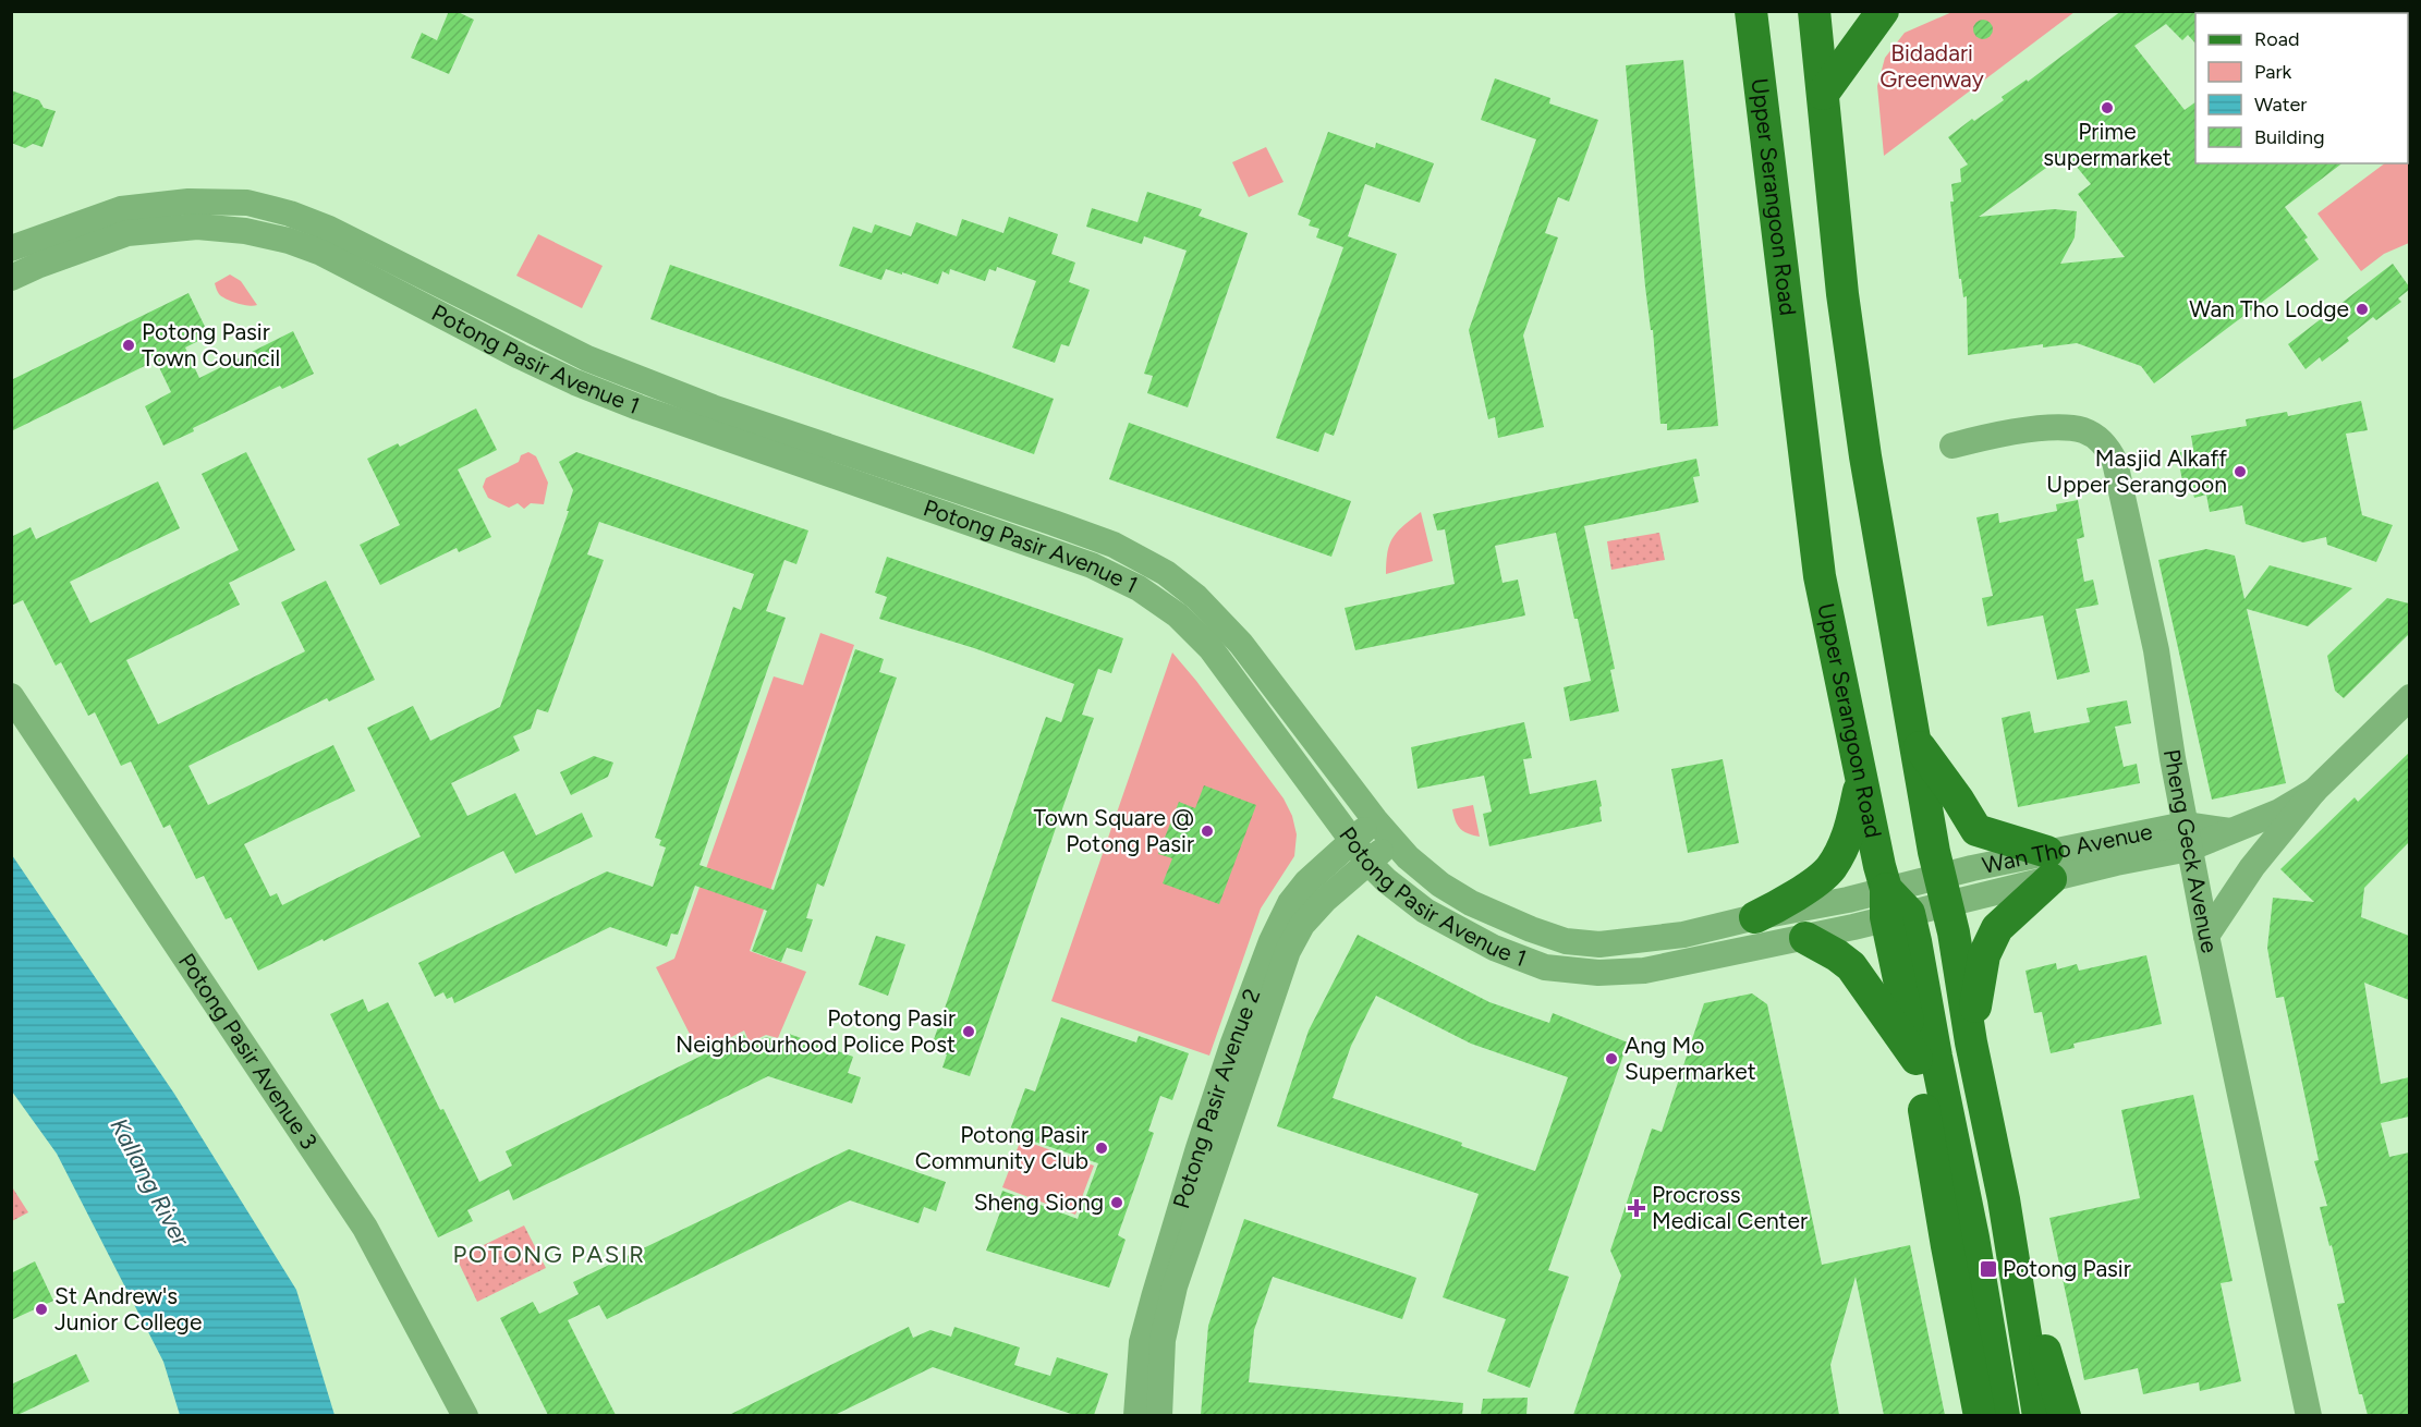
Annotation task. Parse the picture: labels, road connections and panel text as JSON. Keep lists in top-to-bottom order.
{
  "streets": {
    "main road": ["Upper Serangoon Road"],
    "street": [
      "Potong Pasir Avenue 1",
      "Wan Tho Avenue",
      "Pheng Geck Avenue",
      "Potong Pasir Avenue 3",
      "Potong Pasir Avenue 2"
    ]
  },
  "crossings": [
    ["Upper Serangoon Road", "Potong Pasir Avenue 1"],
    ["Potong Pasir Avenue 1", "Wan Tho Avenue"],
    ["Potong Pasir Avenue 1", "Potong Pasir Avenue 2"],
    ["Wan Tho Avenue", "Pheng Geck Avenue"]
  ],
  "districts": ["POTONG PASIR"],
  "water": ["Kallang River"],
  "parks": ["Bidadari Greenway"],
  "places": {
    "other": [
      "Prime supermarket",
      "Wan Tho Lodge",
      "Potong Pasir Town Council",
      "Masjid Alkaff Upper Serangoon",
      "Town Square @ Potong Pasir",
      "Potong Pasir Neighbourhood Police Post",
      "Ang Mo Supermarket",
      "Potong Pasir Community Club",
      "Sheng Siong",
      "St Andrew's Junior College"
    ],
    "health": ["Procross Medical Center"],
    "transit": ["Potong Pasir"]
  },
  "legend": [
    "Road",
    "Park",
    "Water",
    "Building"
  ]
}
